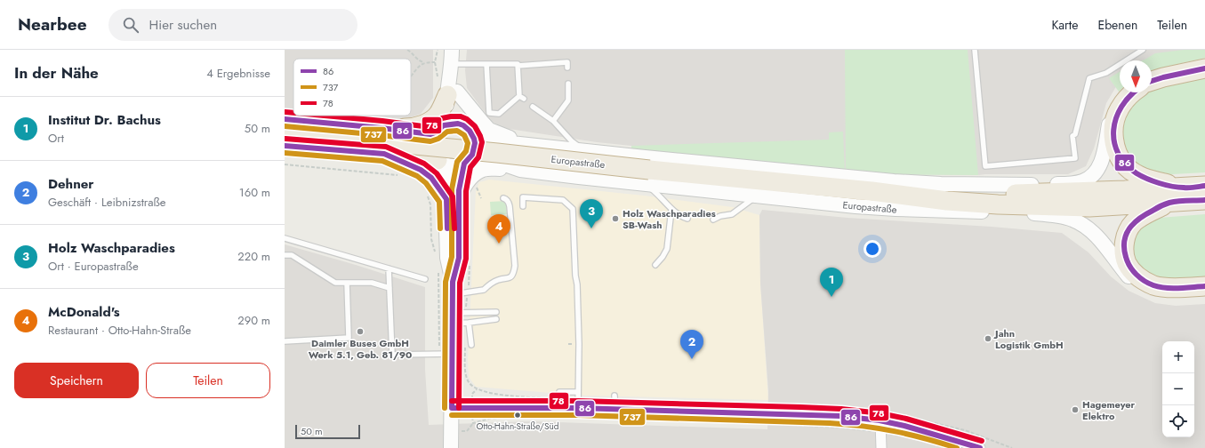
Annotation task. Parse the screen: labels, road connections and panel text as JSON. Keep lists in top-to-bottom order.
{
  "streets": {
    "highway": ["Europastraße"]
  },
  "places": [
    "Holz Waschparadies SB-Wash",
    "Daimler Buses GmbH Werk 5.1, Geb. 81/90",
    "Jahn Logistik GmbH",
    "Hagemeyer Elektro",
    "Otto-Hahn-Straße/Süd"
  ],
  "lines": ["transit line 86", "transit line 78", "transit line 737"],
  "legend": ["86", "737", "78"],
  "scale_bar": "50 m",
  "north": "bottom",
  "page": {
    "header": "Nearbee",
    "search": "Hier suchen",
    "nav": ["Karte", "Ebenen", "Teilen"],
    "heading": ["In der Nähe", "4 Ergebnisse"],
    "list": [
      {
        "mark": "1",
        "name": "Institut Dr. Bachus",
        "note": "Ort",
        "value": "50 m"
      },
      {
        "mark": "2",
        "name": "Dehner",
        "note": "Geschäft · Leibnizstraße",
        "value": "160 m"
      },
      {
        "mark": "3",
        "name": "Holz Waschparadies",
        "note": "Ort · Europastraße",
        "value": "220 m"
      },
      {
        "mark": "4",
        "name": "McDonald's",
        "note": "Restaurant · Otto-Hahn-Straße",
        "value": "290 m"
      }
    ],
    "pins": [
      "3",
      "4",
      "1",
      "2"
    ],
    "map_buttons": ["+", "−"],
    "buttons": ["Speichern", "Teilen"],
    "scale": "50 m"
  }
}
